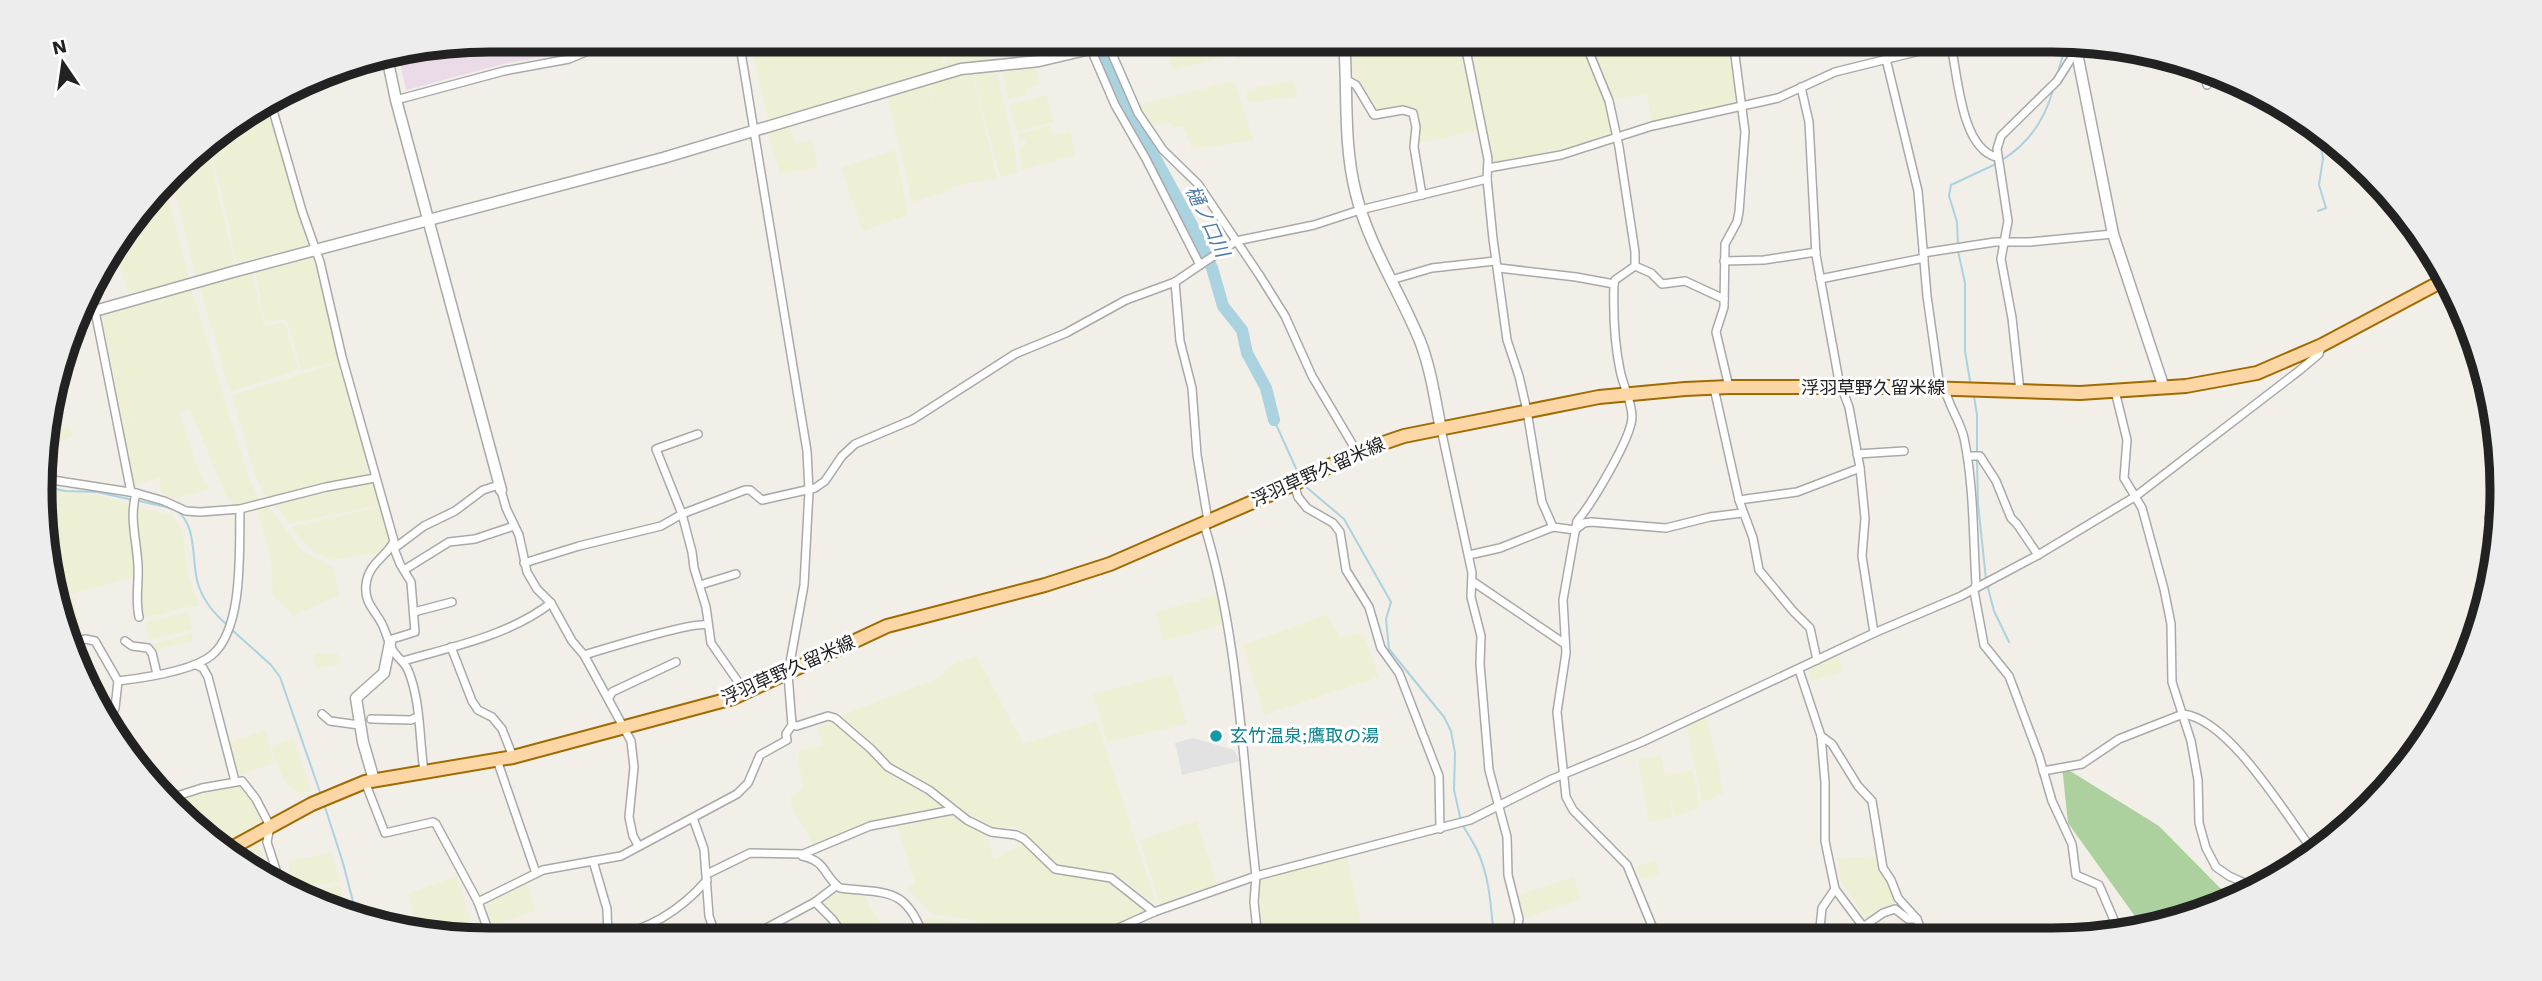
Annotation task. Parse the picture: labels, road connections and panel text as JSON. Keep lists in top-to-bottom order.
{
  "streets": {
    "main road": ["浮羽草野久留米線"]
  },
  "water": ["樋ノ口川"],
  "places": ["玄竹温泉;鷹取の湯"],
  "north": "top"
}
